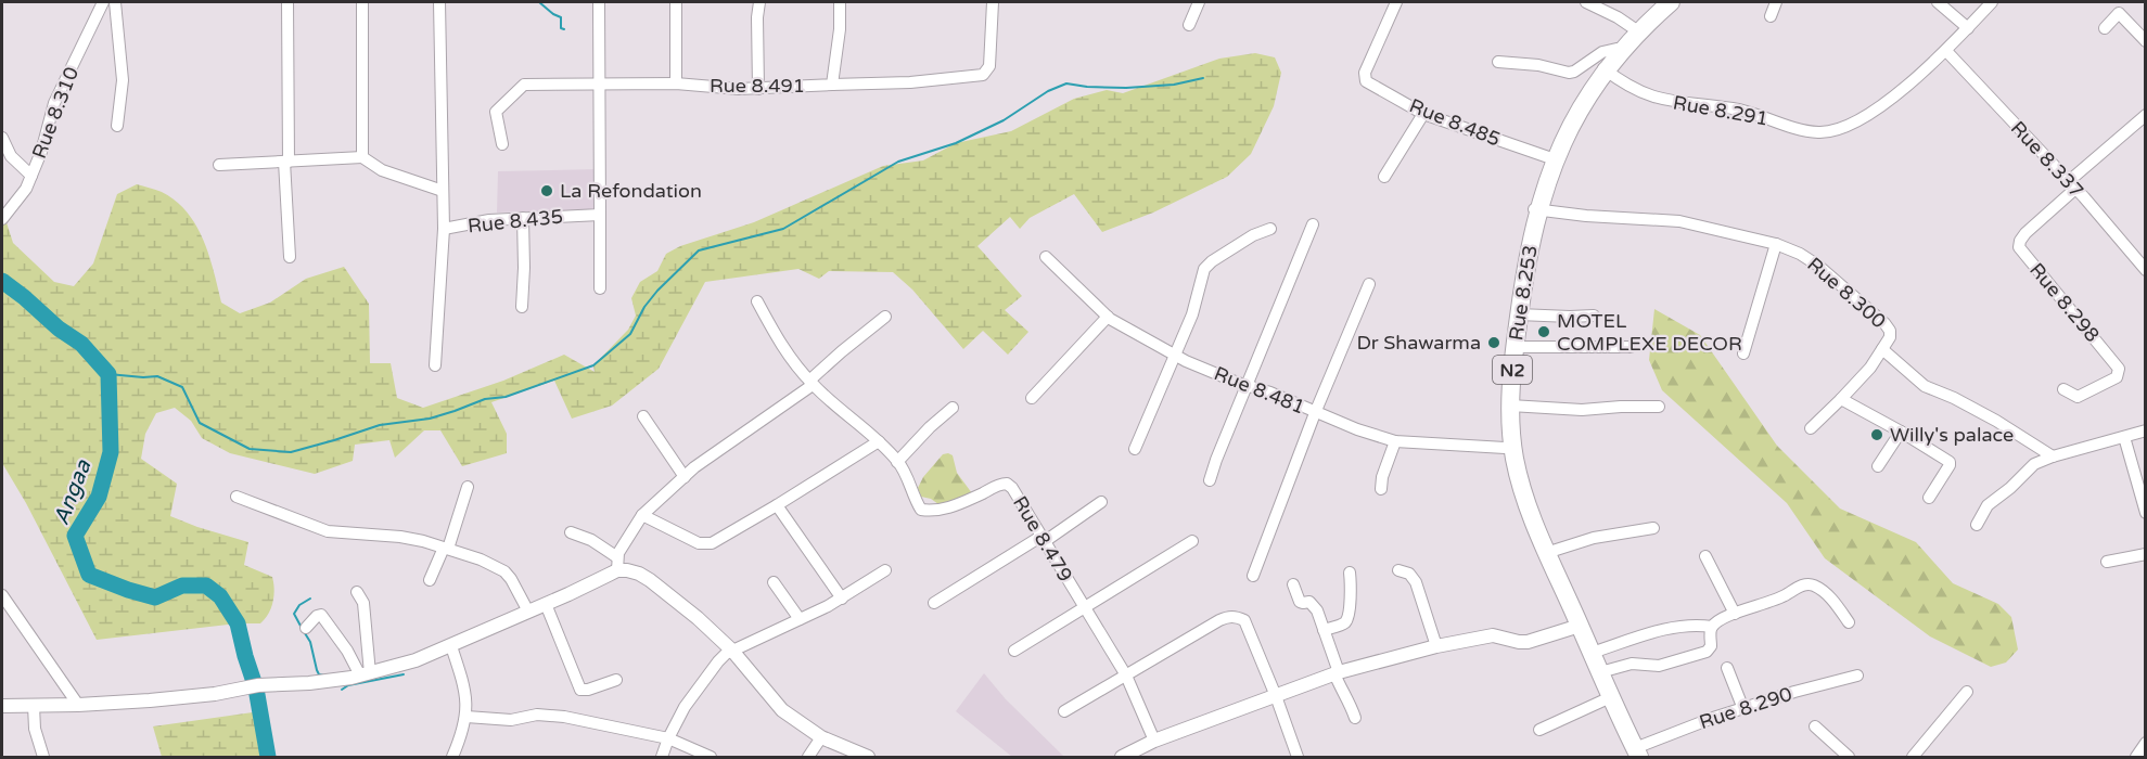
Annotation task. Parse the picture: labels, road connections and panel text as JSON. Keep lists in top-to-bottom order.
{
  "streets": {
    "highway": ["Rue 8.253", "N2"],
    "street": [
      "Rue 8.491",
      "Rue 8.291",
      "Rue 8.310",
      "Rue 8.485",
      "Rue 8.337",
      "Rue 8.435",
      "Rue 8.300",
      "Rue 8.298",
      "Rue 8.481",
      "Rue 8.479",
      "Rue 8.290"
    ]
  },
  "crossings": [
    ["Rue 8.291", "Rue 8.337"],
    ["Rue 8.291", "Rue 8.253"],
    ["Rue 8.485", "Rue 8.253"],
    ["Rue 8.337", "Rue 8.298"],
    ["Rue 8.253", "Rue 8.300"],
    ["Rue 8.253", "Rue 8.481"],
    ["Rue 8.253", "Rue 8.290"]
  ],
  "water": ["Angaa"],
  "places": [
    "La Refondation",
    "MOTEL COMPLEXE DECOR",
    "Dr Shawarma",
    "Willy's palace"
  ]
}
